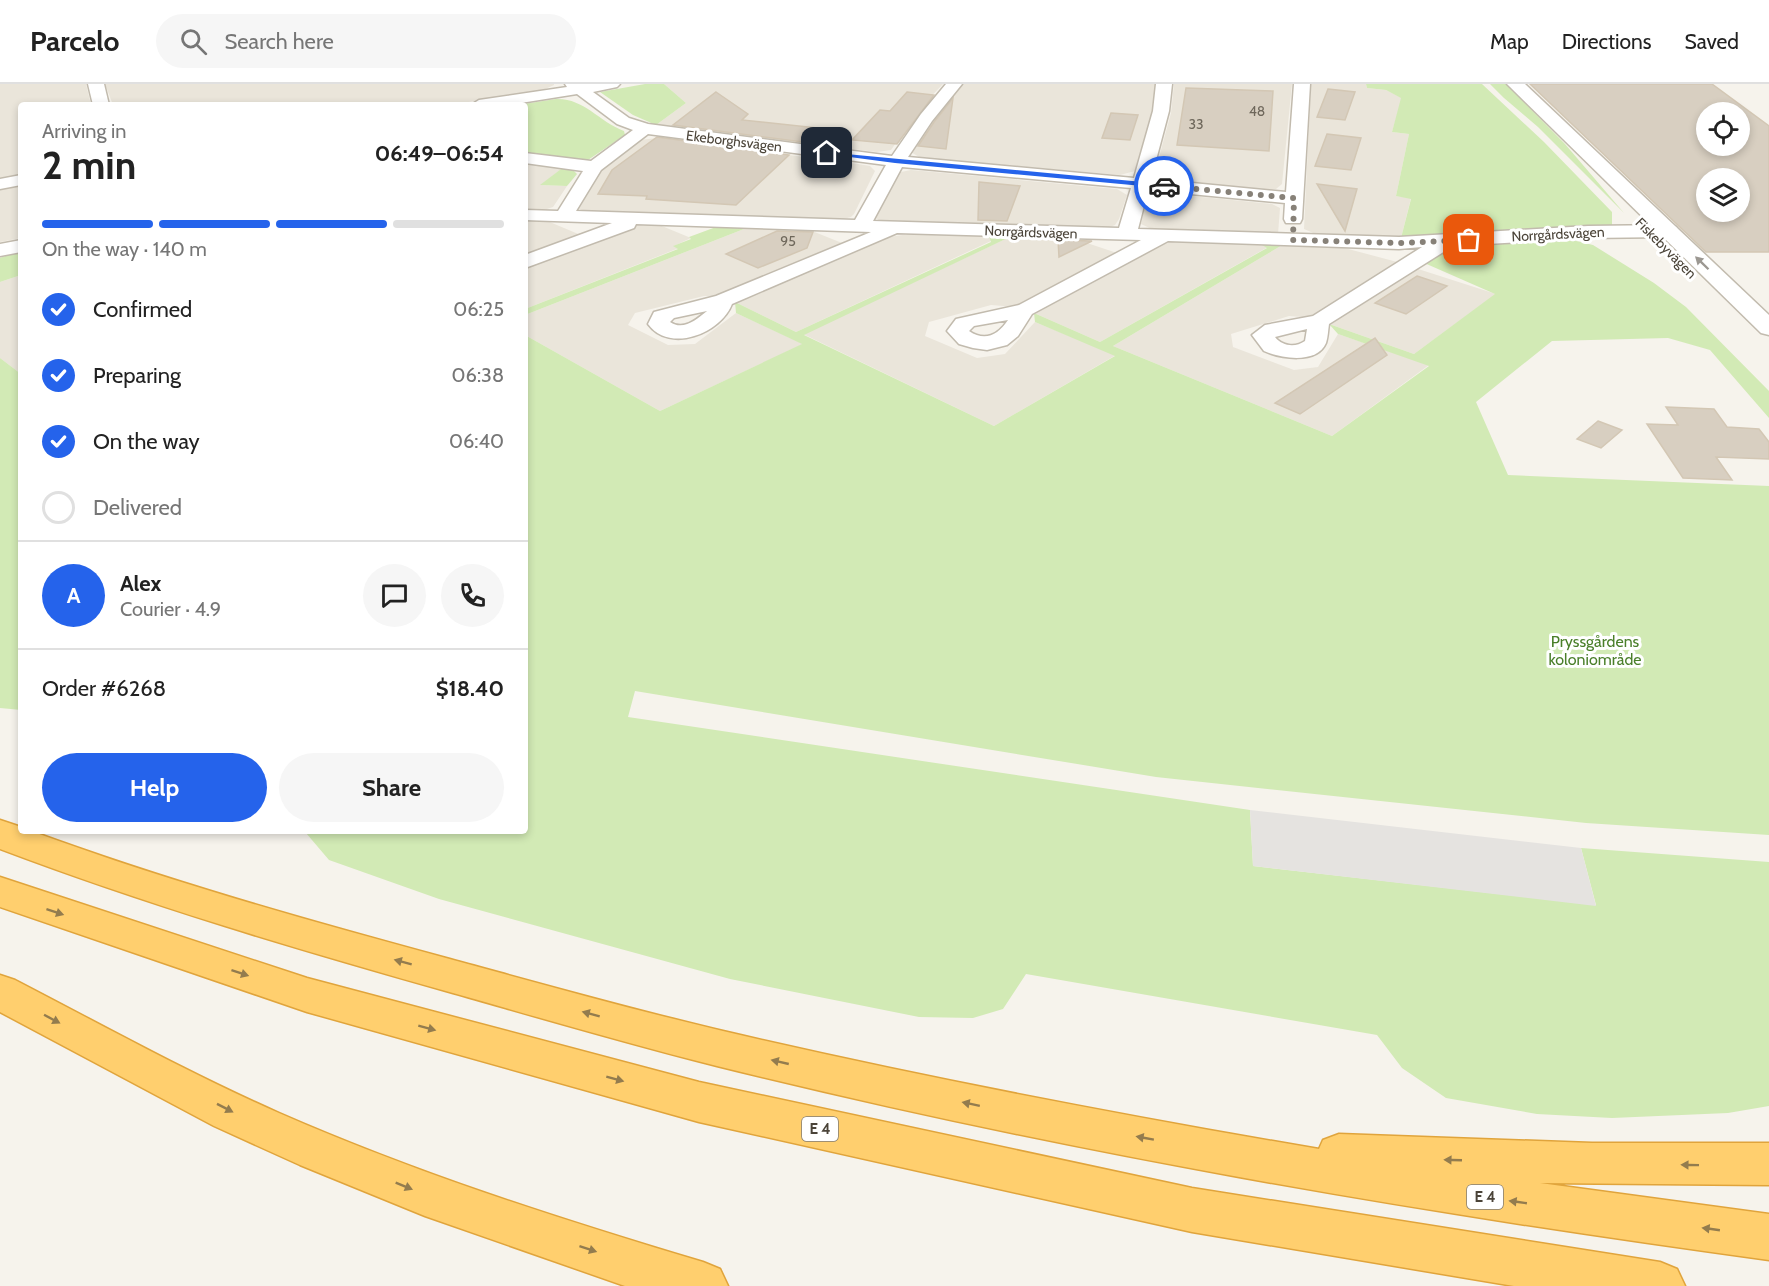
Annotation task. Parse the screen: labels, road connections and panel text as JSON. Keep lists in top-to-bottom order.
{
  "streets": {
    "highway": ["E 4"],
    "street": ["Ekeborghsvägen", "Norrgårdsvägen", "Fiskebyvägen"]
  },
  "crossings": [
    ["Norrgårdsvägen", "Fiskebyvägen"]
  ],
  "parks": ["Pryssgårdens koloniområde"],
  "house_numbers": ["48", "33", "95"],
  "page": {
    "header": "Parcelo",
    "search": "Search here",
    "nav": ["Map", "Directions", "Saved"],
    "heading": ["2 min", "Arriving in", "06:49–06:54"],
    "panel": [
      "Alex",
      "Courier · 4.9",
      "Order #6268",
      "$18.40"
    ],
    "bar": "On the way · 140 m",
    "list": [
      ["Confirmed", "06:25"],
      ["Preparing", "06:38"],
      ["On the way", "06:40"],
      "Delivered"
    ],
    "round": "A",
    "buttons": ["Help", "Share"]
  }
}
